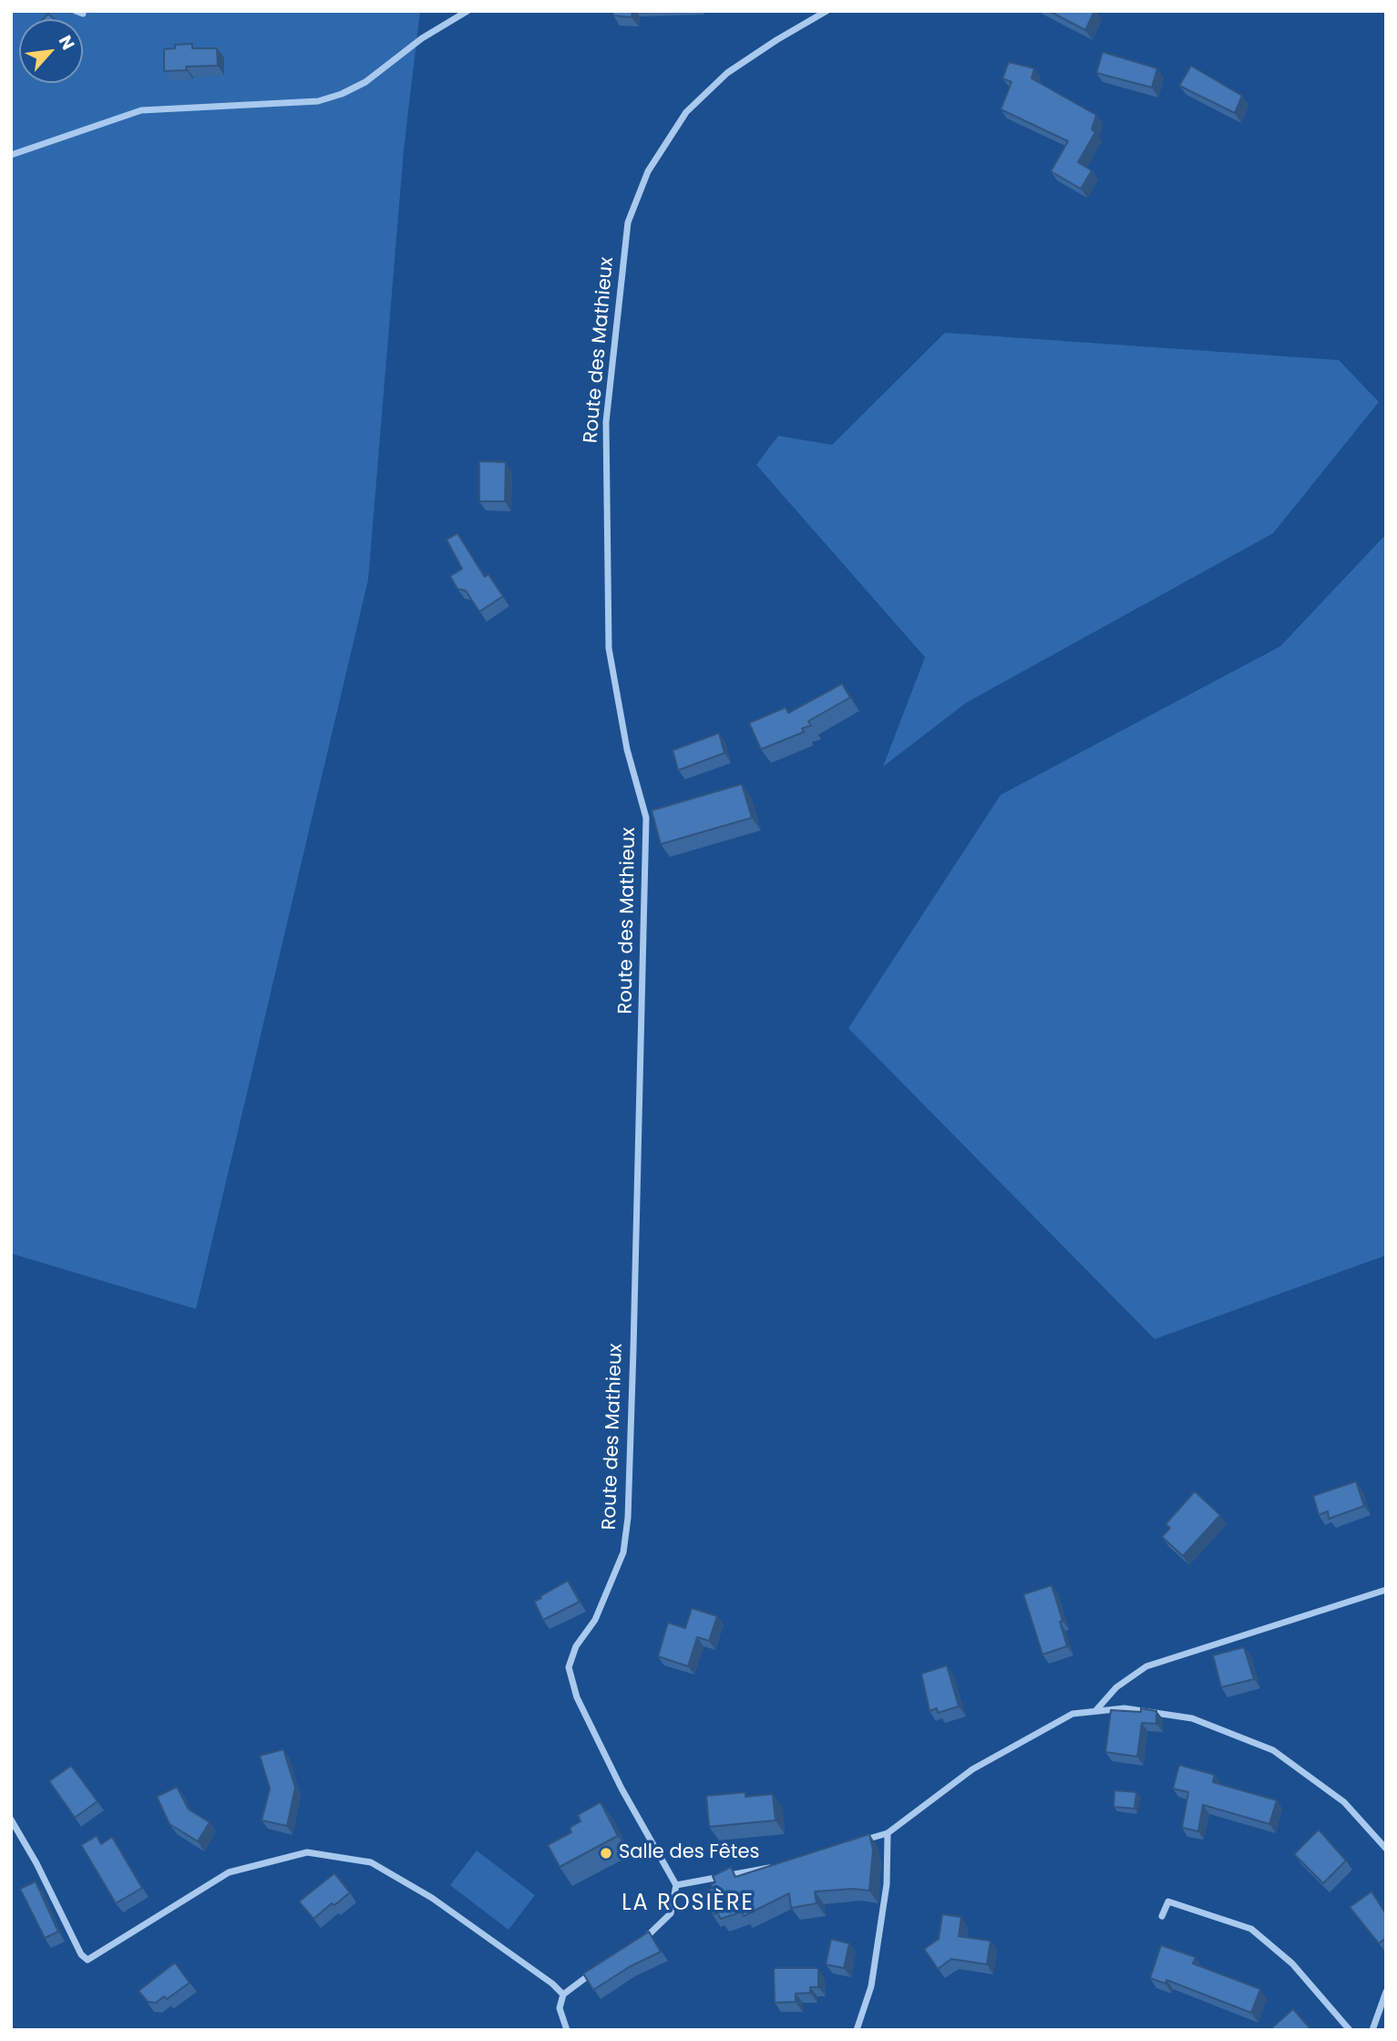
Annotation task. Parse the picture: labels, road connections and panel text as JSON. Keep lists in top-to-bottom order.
{
  "streets": {
    "street": ["Route des Mathieux"]
  },
  "districts": ["LA ROSIÈRE"],
  "places": ["Salle des Fêtes"],
  "north": "top right"
}
